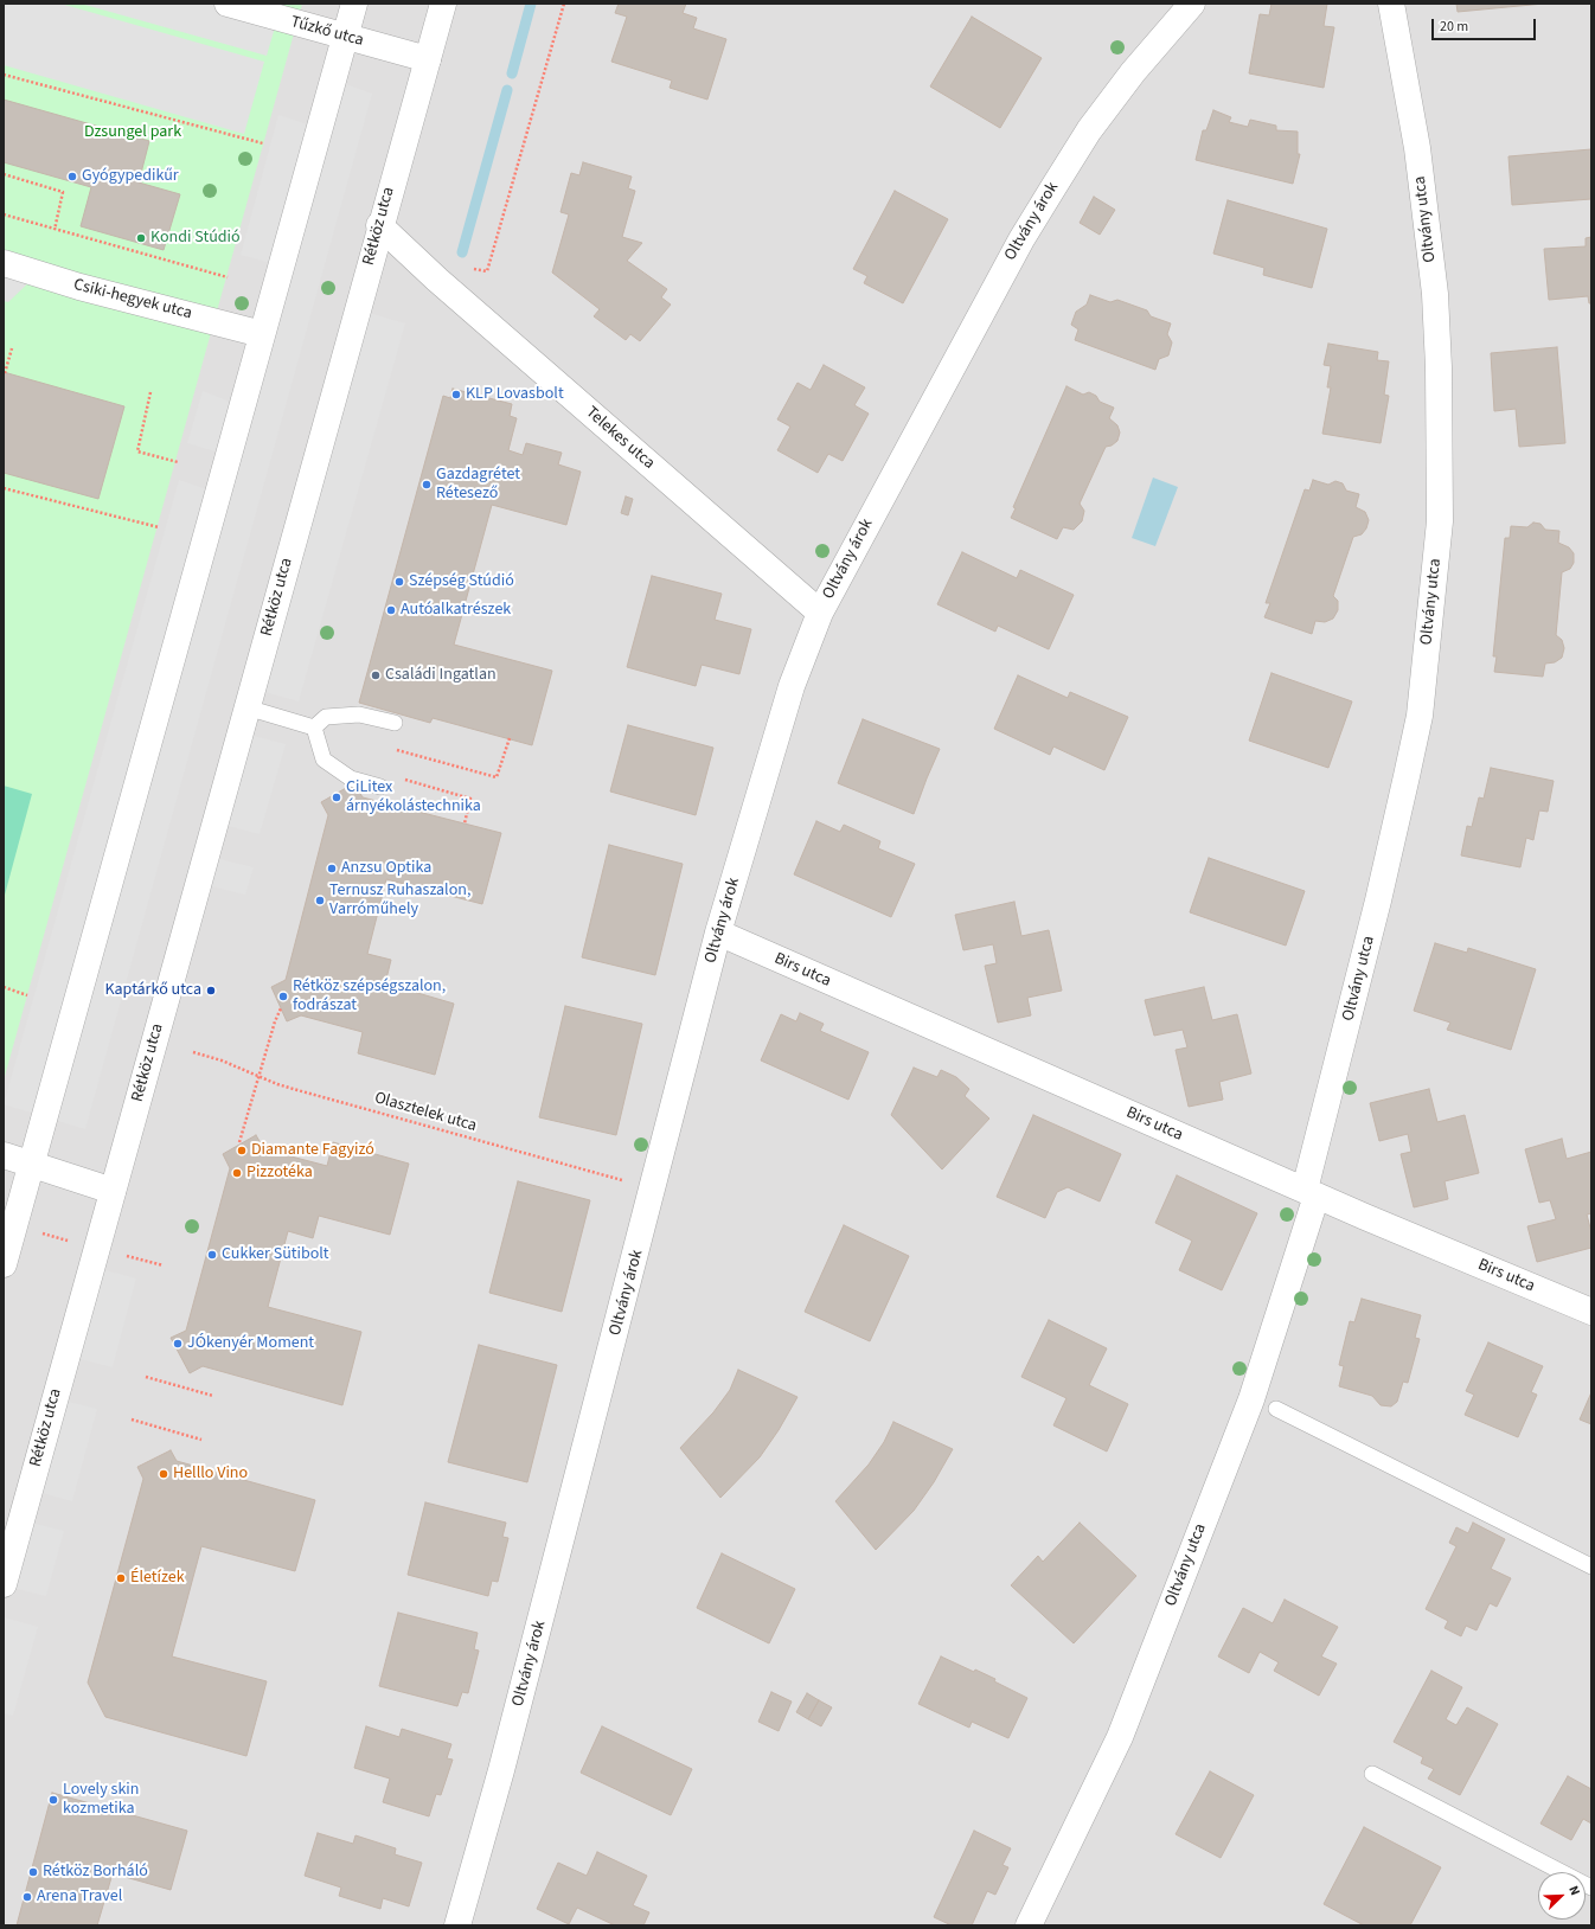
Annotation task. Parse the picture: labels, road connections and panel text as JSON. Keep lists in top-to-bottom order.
{
  "streets": {
    "street": [
      "Tűzkő utca",
      "Oltvány utca",
      "Oltvány árok",
      "Rétköz utca",
      "Csiki-hegyek utca",
      "Telekes utca",
      "Birs utca"
    ],
    "path": ["Olasztelek utca"]
  },
  "crossings": [
    ["Tűzkő utca", "Rétköz utca"],
    ["Oltvány utca", "Birs utca"],
    ["Oltvány árok", "Telekes utca"],
    ["Oltvány árok", "Birs utca"],
    ["Oltvány árok", "Olasztelek utca"],
    ["Rétköz utca", "Telekes utca"]
  ],
  "parks": ["Dzsungel park"],
  "places": [
    "Gyógypedikűr",
    "Kondi Stúdió",
    "KLP Lovasbolt",
    "Gazdagrétet Rétesező",
    "Szépség Stúdió",
    "Autóalkatrészek",
    "Családi Ingatlan",
    "CiLitex árnyékolástechnika",
    "Anzsu Optika",
    "Ternusz Ruhaszalon, Varróműhely",
    "Kaptárkő utca",
    "Rétköz szépségszalon, fodrászat",
    "Diamante Fagyizó",
    "Pizzotéka",
    "Cukker Sütibolt",
    "JÓkenyér Moment",
    "Helllo Vino",
    "Életízek",
    "Lovely skin kozmetika",
    "Rétköz Borháló",
    "Arena Travel"
  ],
  "scale_bar": "20 m",
  "north": "top right"
}
